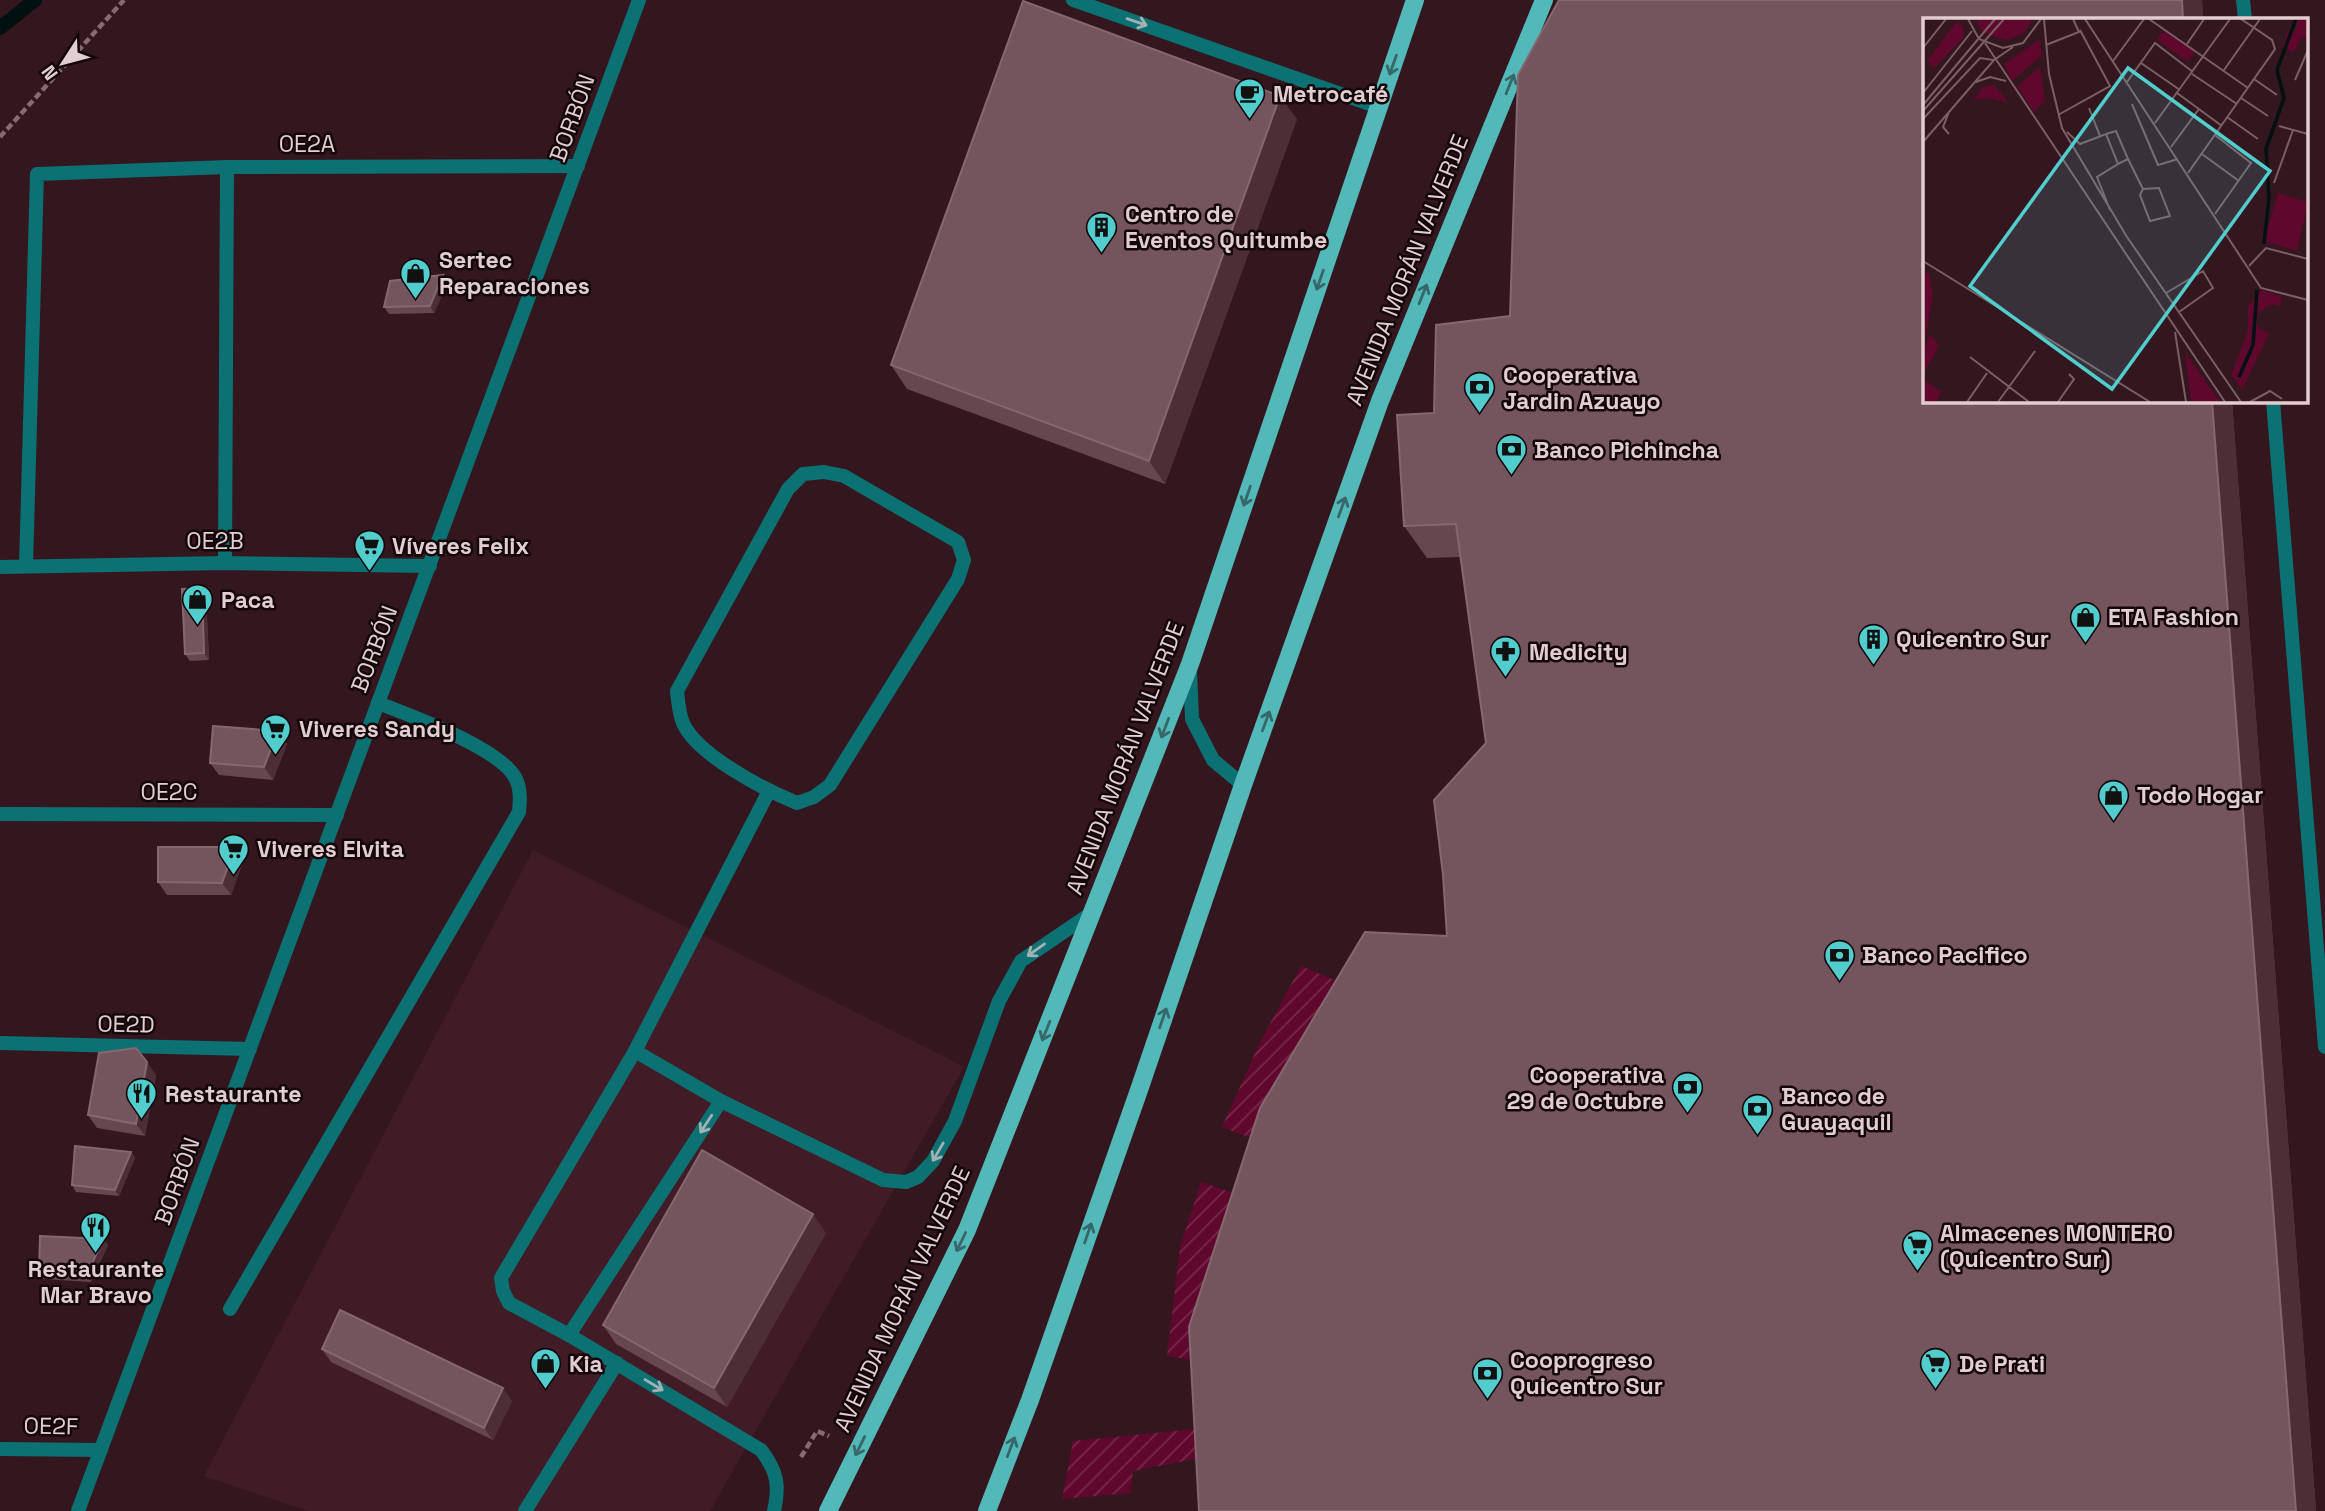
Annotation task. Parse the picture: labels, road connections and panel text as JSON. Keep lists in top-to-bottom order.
{
  "streets": {
    "main road": ["AVENIDA MORÁN VALVERDE"],
    "street": [
      "BORBÓN",
      "OE2A",
      "OE2B",
      "OE2C",
      "OE2D",
      "OE2F"
    ]
  },
  "crossings": [
    ["BORBÓN", "OE2A"],
    ["BORBÓN", "OE2B"],
    ["BORBÓN", "OE2C"],
    ["BORBÓN", "OE2D"],
    ["BORBÓN", "OE2F"],
    ["OE2A", "OE2B"]
  ],
  "places": {
    "cafe": ["Metrocafé"],
    "building": ["Centro de Eventos Quitumbe", "Quicentro Sur"],
    "shop": [
      "Sertec Reparaciones",
      "Paca",
      "ETA Fashion",
      "Todo Hogar",
      "Kia"
    ],
    "bank": [
      "Cooperativa Jardin Azuayo",
      "Banco Pichincha",
      "Banco Pacifico",
      "Cooperativa 29 de Octubre",
      "Banco de Guayaquil",
      "Cooprogreso Quicentro Sur"
    ],
    "supermarket": [
      "Víveres Felix",
      "Viveres Sandy",
      "Viveres Elvita",
      "Almacenes MONTERO (Quicentro Sur)",
      "De Prati"
    ],
    "pharmacy": ["Medicity"],
    "restaurant": ["Restaurante", "Restaurante Mar Bravo"]
  },
  "north": "bottom left"
}
